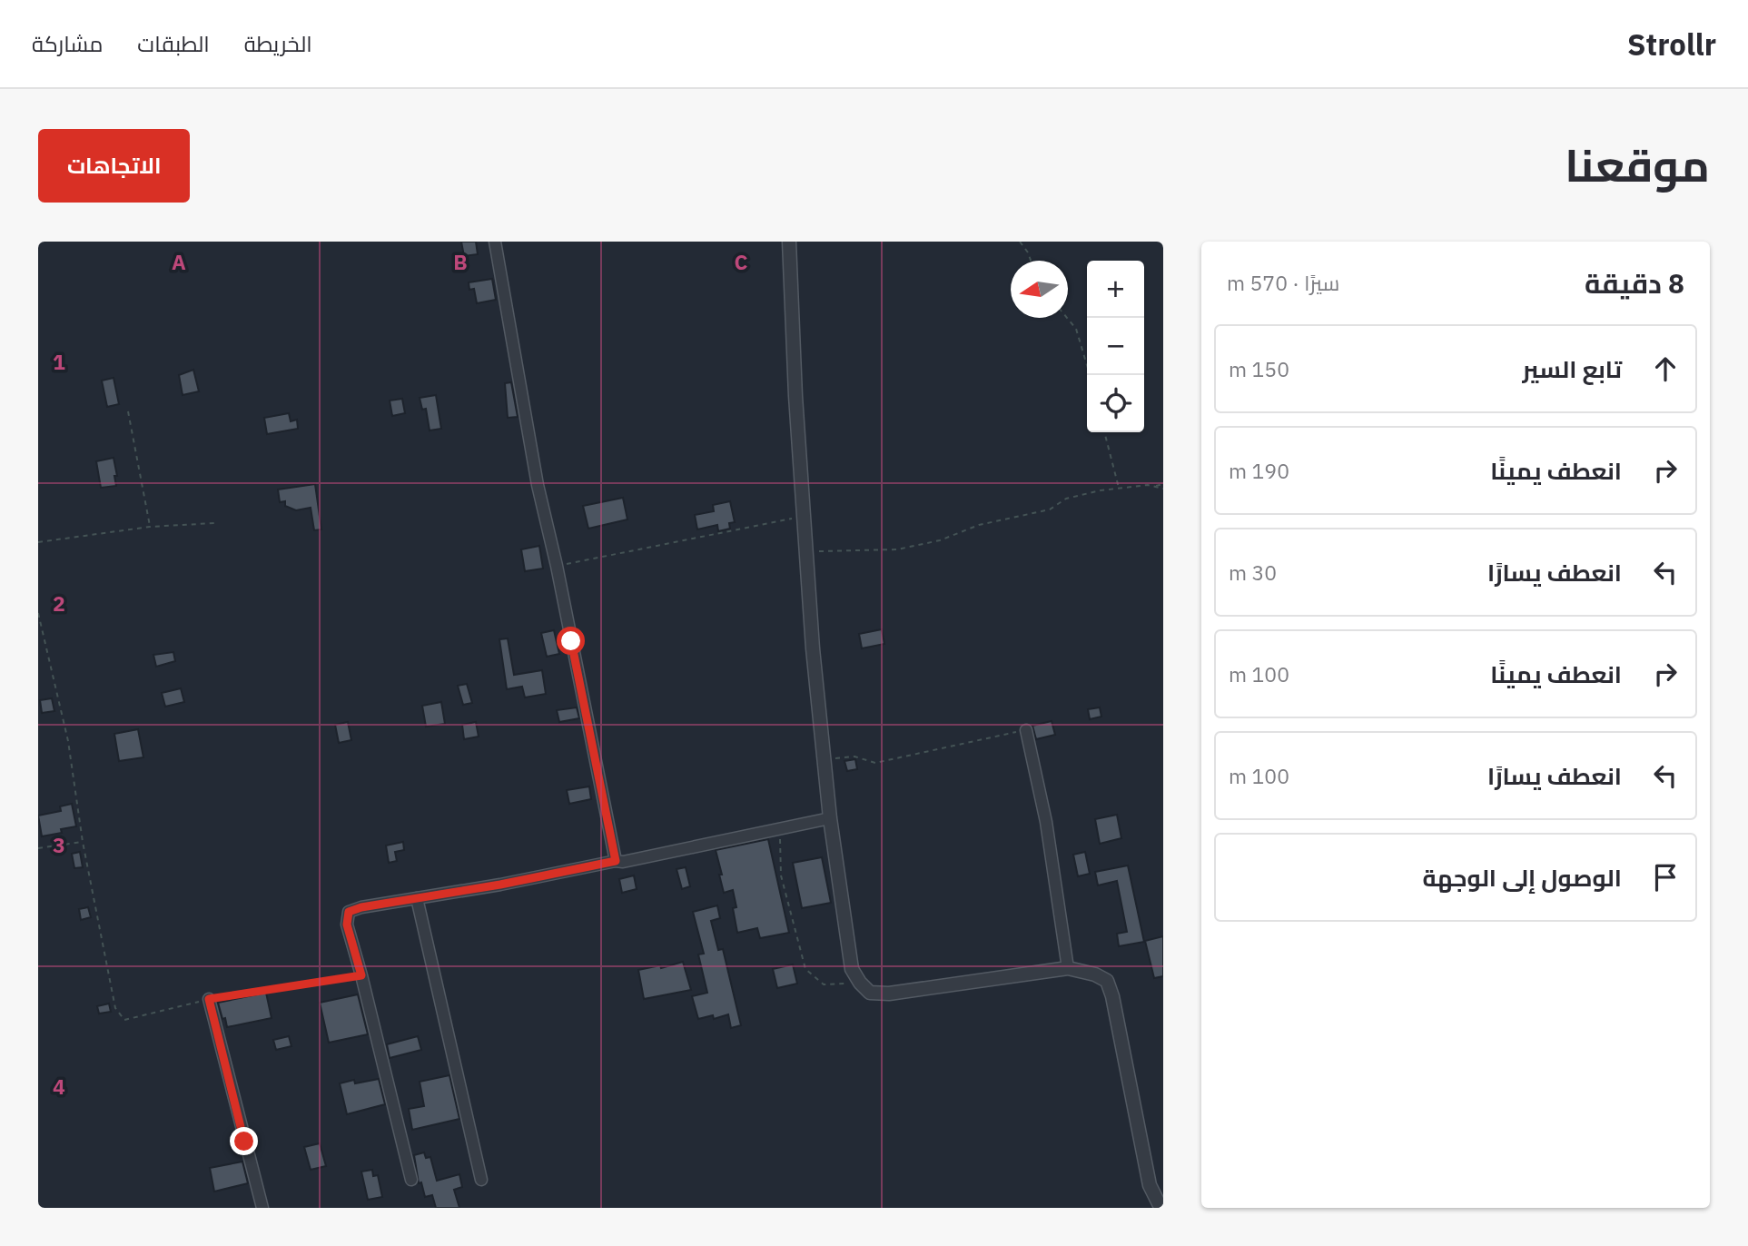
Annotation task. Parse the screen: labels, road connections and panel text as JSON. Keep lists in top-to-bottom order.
{
  "north": "left",
  "page": {
    "header": "Strollr",
    "nav": ["الخريطة", "الطبقات", "مشاركة"],
    "title": "موقعنا",
    "buttons": "الاتجاهات",
    "heading": ["8 دقيقة", "سيرًا · 570 m"],
    "map_buttons": ["+", "−"],
    "list": [
      ["تابع السير", "150 m"],
      ["انعطف يمينًا", "190 m"],
      ["انعطف يسارًا", "30 m"],
      ["انعطف يمينًا", "100 m"],
      ["انعطف يسارًا", "100 m"],
      "الوصول إلى الوجهة"
    ]
  },
  "grid": {
    "columns": ["A", "B", "C"],
    "rows": [
      "1",
      "2",
      "3",
      "4"
    ]
  }
}
